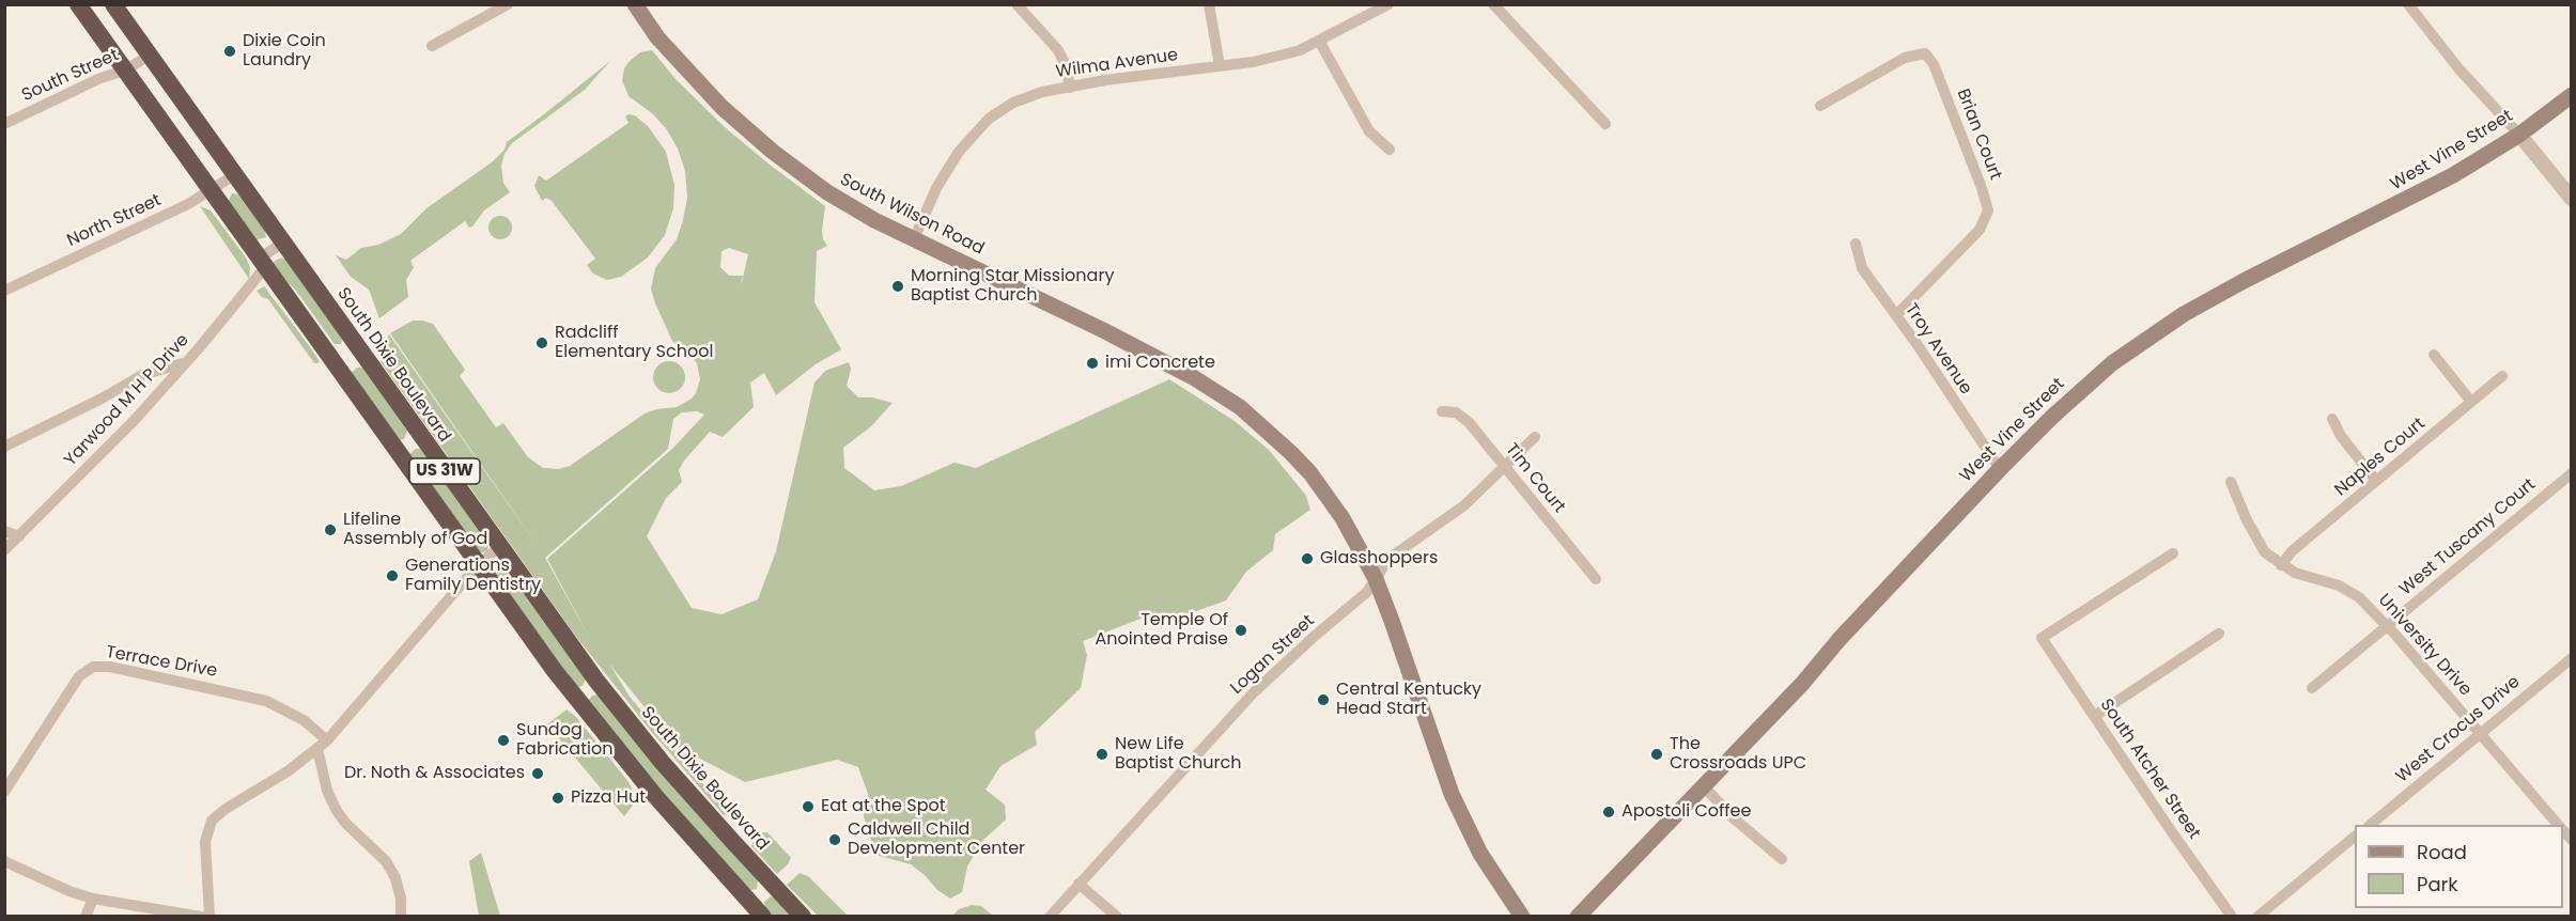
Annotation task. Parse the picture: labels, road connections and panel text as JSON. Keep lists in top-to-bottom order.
{
  "streets": {
    "highway": ["South Dixie Boulevard", "US 31W"],
    "main road": ["West Vine Street", "South Wilson Road"],
    "street": [
      "Wilma Avenue",
      "South Street",
      "Brian Court",
      "North Street",
      "Troy Avenue",
      "Yarwood M H P Drive",
      "Naples Court",
      "Tim Court",
      "West Tuscany Court",
      "University Drive",
      "Logan Street",
      "Terrace Drive",
      "West Crocus Drive",
      "South Atcher Street"
    ]
  },
  "crossings": [
    ["Wilma Avenue", "South Wilson Road"],
    ["South Street", "South Dixie Boulevard"],
    ["South Street", "US 31W"],
    ["Brian Court", "Troy Avenue"],
    ["West Vine Street", "Troy Avenue"],
    ["South Wilson Road", "Logan Street"],
    ["North Street", "South Dixie Boulevard"],
    ["North Street", "US 31W"],
    ["South Dixie Boulevard", "Yarwood M H P Drive"],
    ["Yarwood M H P Drive", "US 31W"],
    ["Naples Court", "University Drive"],
    ["Tim Court", "Logan Street"],
    ["West Tuscany Court", "University Drive"],
    ["University Drive", "West Crocus Drive"]
  ],
  "places": [
    "Dixie Coin Laundry",
    "Morning Star Missionary Baptist Church",
    "Radcliff Elementary School",
    "imi Concrete",
    "Lifeline Assembly of God",
    "Glasshoppers",
    "Generations Family Dentistry",
    "Temple Of Anointed Praise",
    "Central Kentucky Head Start",
    "Sundog Fabrication",
    "New Life Baptist Church",
    "The Crossroads UPC",
    "Dr. Noth & Associates",
    "Pizza Hut",
    "Eat at the Spot",
    "Apostoli Coffee",
    "Caldwell Child Development Center"
  ],
  "legend": ["Road", "Park"]
}
